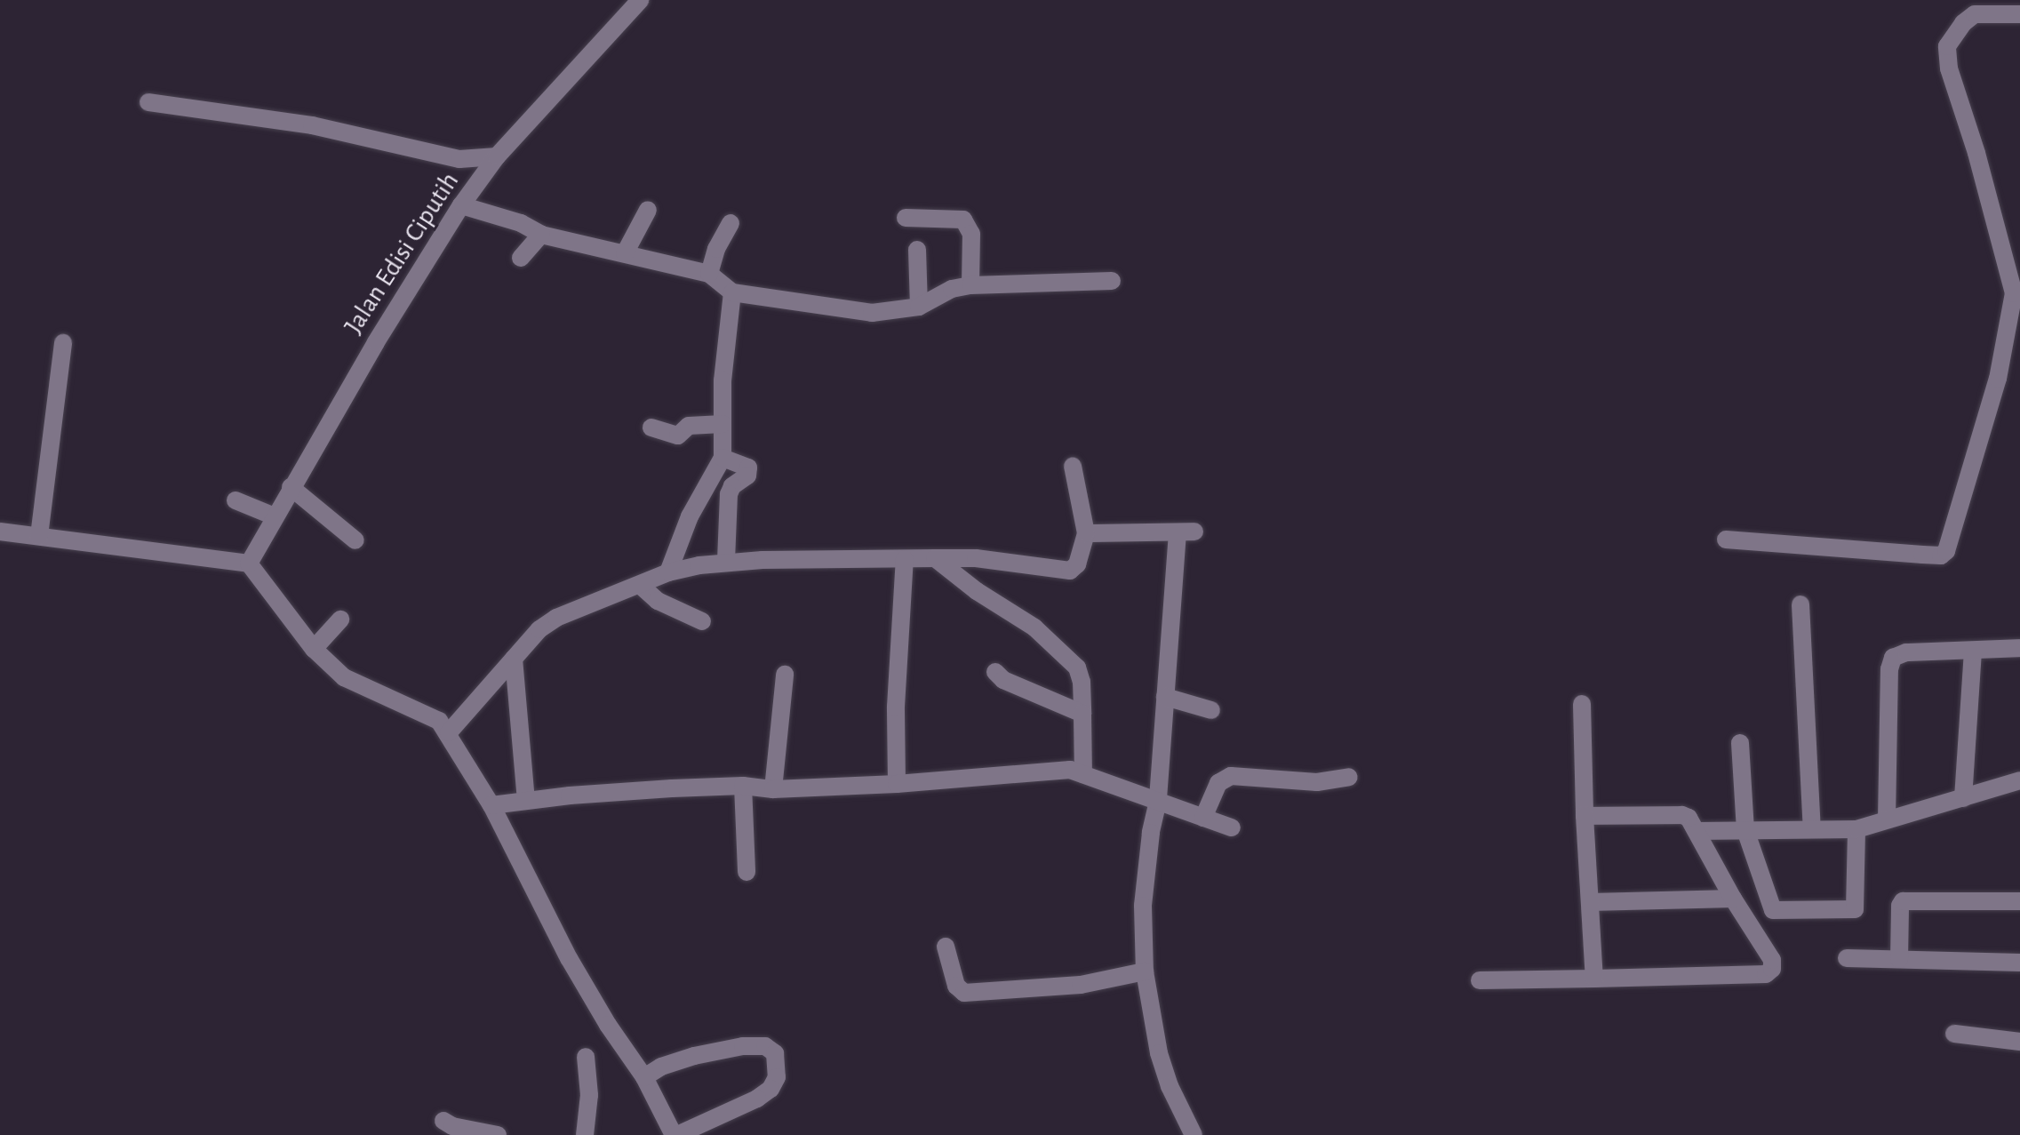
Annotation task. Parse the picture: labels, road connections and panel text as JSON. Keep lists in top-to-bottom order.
{
  "streets": {
    "street": ["Jalan Edisi Ciputih"]
  }
}
